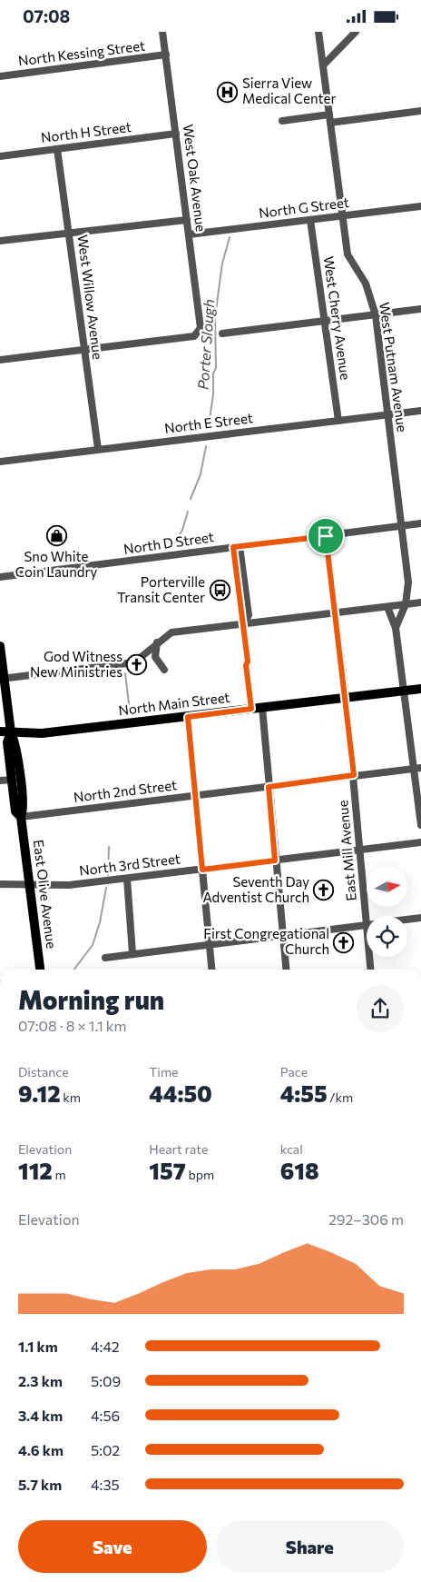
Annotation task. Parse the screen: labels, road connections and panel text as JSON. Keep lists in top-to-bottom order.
{
  "streets": {
    "main road": ["North Main Street", "East Olive Avenue"],
    "street": [
      "North Kessing Street",
      "North H Street",
      "West Oak Avenue",
      "North G Street",
      "West Willow Avenue",
      "West Cherry Avenue",
      "West Putnam Avenue",
      "North E Street",
      "North D Street",
      "North 2nd Street",
      "East Mill Avenue",
      "North 3rd Street"
    ]
  },
  "crossings": [
    ["North Kessing Street", "West Oak Avenue"],
    ["North H Street", "West Oak Avenue"],
    ["North H Street", "West Willow Avenue"],
    ["West Oak Avenue", "North G Street"],
    ["West Oak Avenue", "West Willow Avenue"],
    ["North G Street", "West Cherry Avenue"],
    ["North G Street", "West Putnam Avenue"],
    ["West Willow Avenue", "North E Street"],
    ["West Cherry Avenue", "North E Street"],
    ["West Putnam Avenue", "North E Street"],
    ["West Putnam Avenue", "North D Street"],
    ["West Putnam Avenue", "North Main Street"],
    ["West Putnam Avenue", "North 2nd Street"],
    ["North D Street", "East Mill Avenue"],
    ["North Main Street", "East Mill Avenue"],
    ["North Main Street", "East Olive Avenue"],
    ["North 2nd Street", "East Mill Avenue"],
    ["North 2nd Street", "East Olive Avenue"],
    ["East Mill Avenue", "North 3rd Street"],
    ["North 3rd Street", "East Olive Avenue"]
  ],
  "water": ["Porter Slough"],
  "places": {
    "hospital": ["Sierra View Medical Center"],
    "shop": ["Sno White Coin Laundry"],
    "bus stop": ["Porterville Transit Center"],
    "church": ["God Witness New Ministries", "Seventh Day Adventist Church", "First Congregational Church"]
  },
  "north": "right",
  "page": {
    "status": "07:08",
    "heading": ["Morning run", "07:08 · 8 × 1.1 km"],
    "stats": [
      ["Distance", "9.12 km"],
      ["Time", "44:50"],
      ["Pace", "4:55 /km"],
      ["Elevation", "112 m"],
      ["Heart rate", "157 bpm"],
      ["kcal", "618"]
    ],
    "chart": ["Elevation", "292–306 m"],
    "list": [
      {
        "name": "1.1 km",
        "note": "4:42"
      },
      {
        "name": "2.3 km",
        "note": "5:09"
      },
      {
        "name": "3.4 km",
        "note": "4:56"
      },
      {
        "name": "4.6 km",
        "note": "5:02"
      },
      {
        "name": "5.7 km",
        "note": "4:35"
      }
    ],
    "buttons": ["Save", "Share"]
  }
}
